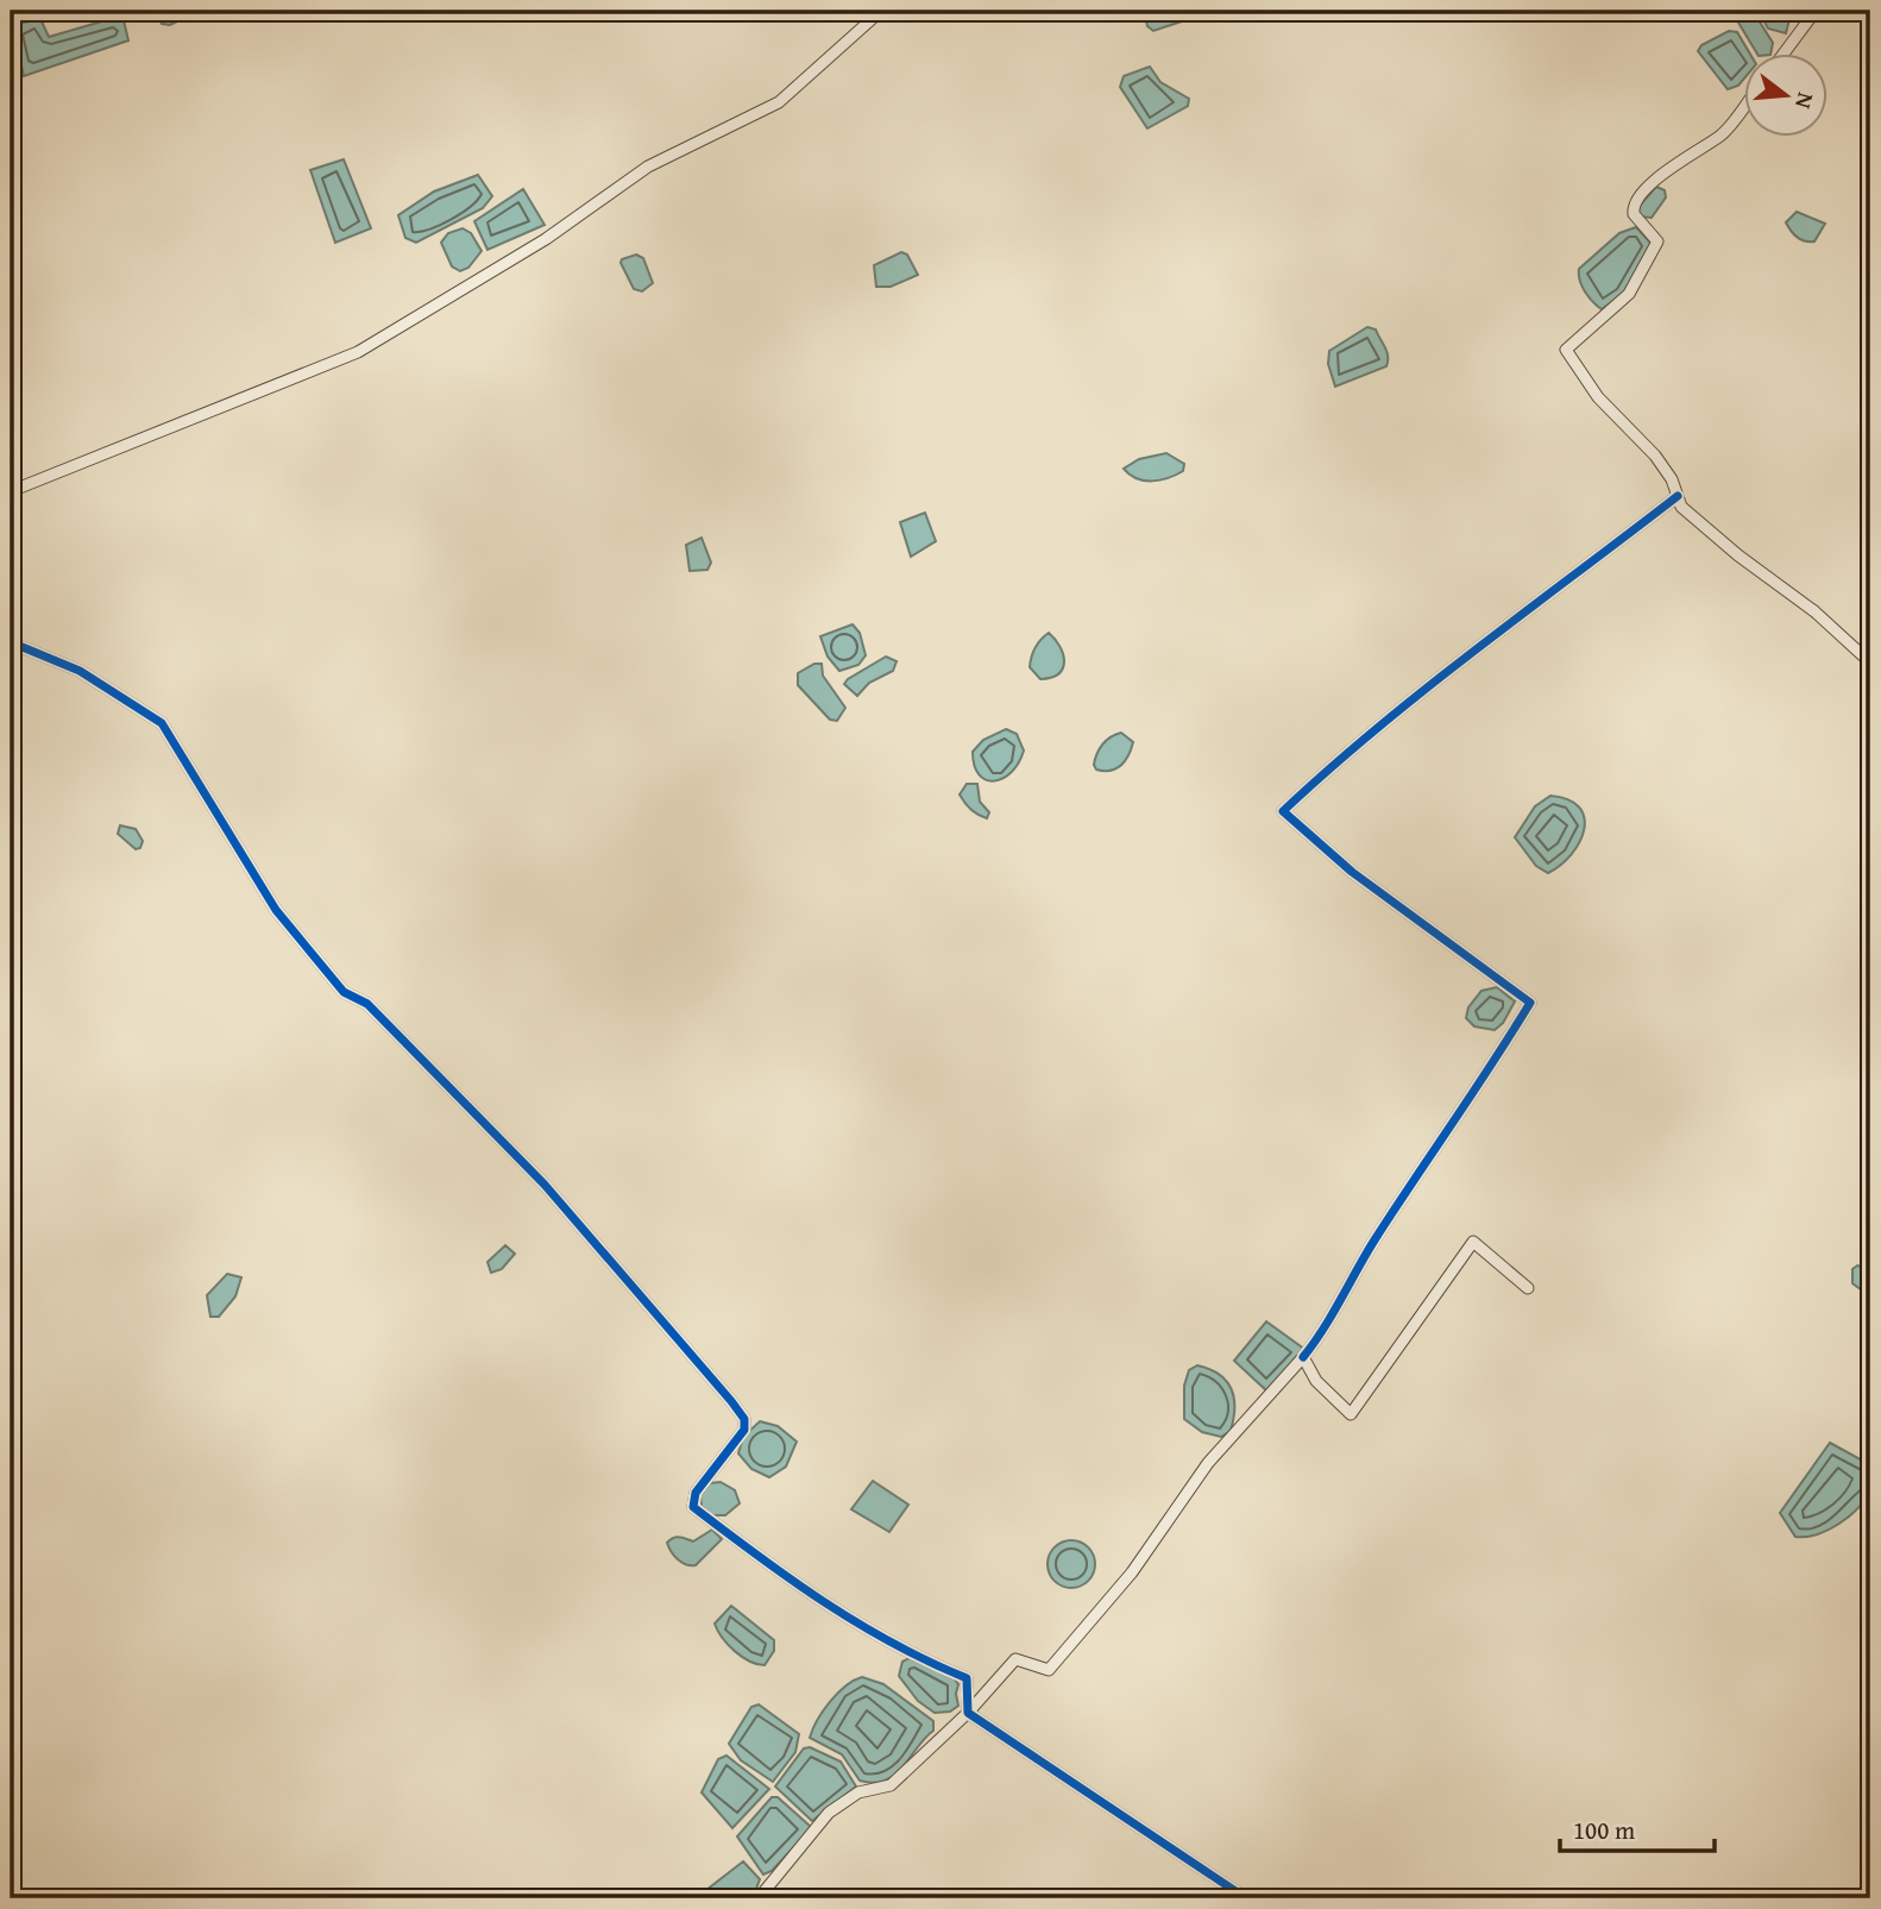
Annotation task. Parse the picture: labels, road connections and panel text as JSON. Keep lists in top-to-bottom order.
{
  "scale_bar": "100 m",
  "north": "right"
}
